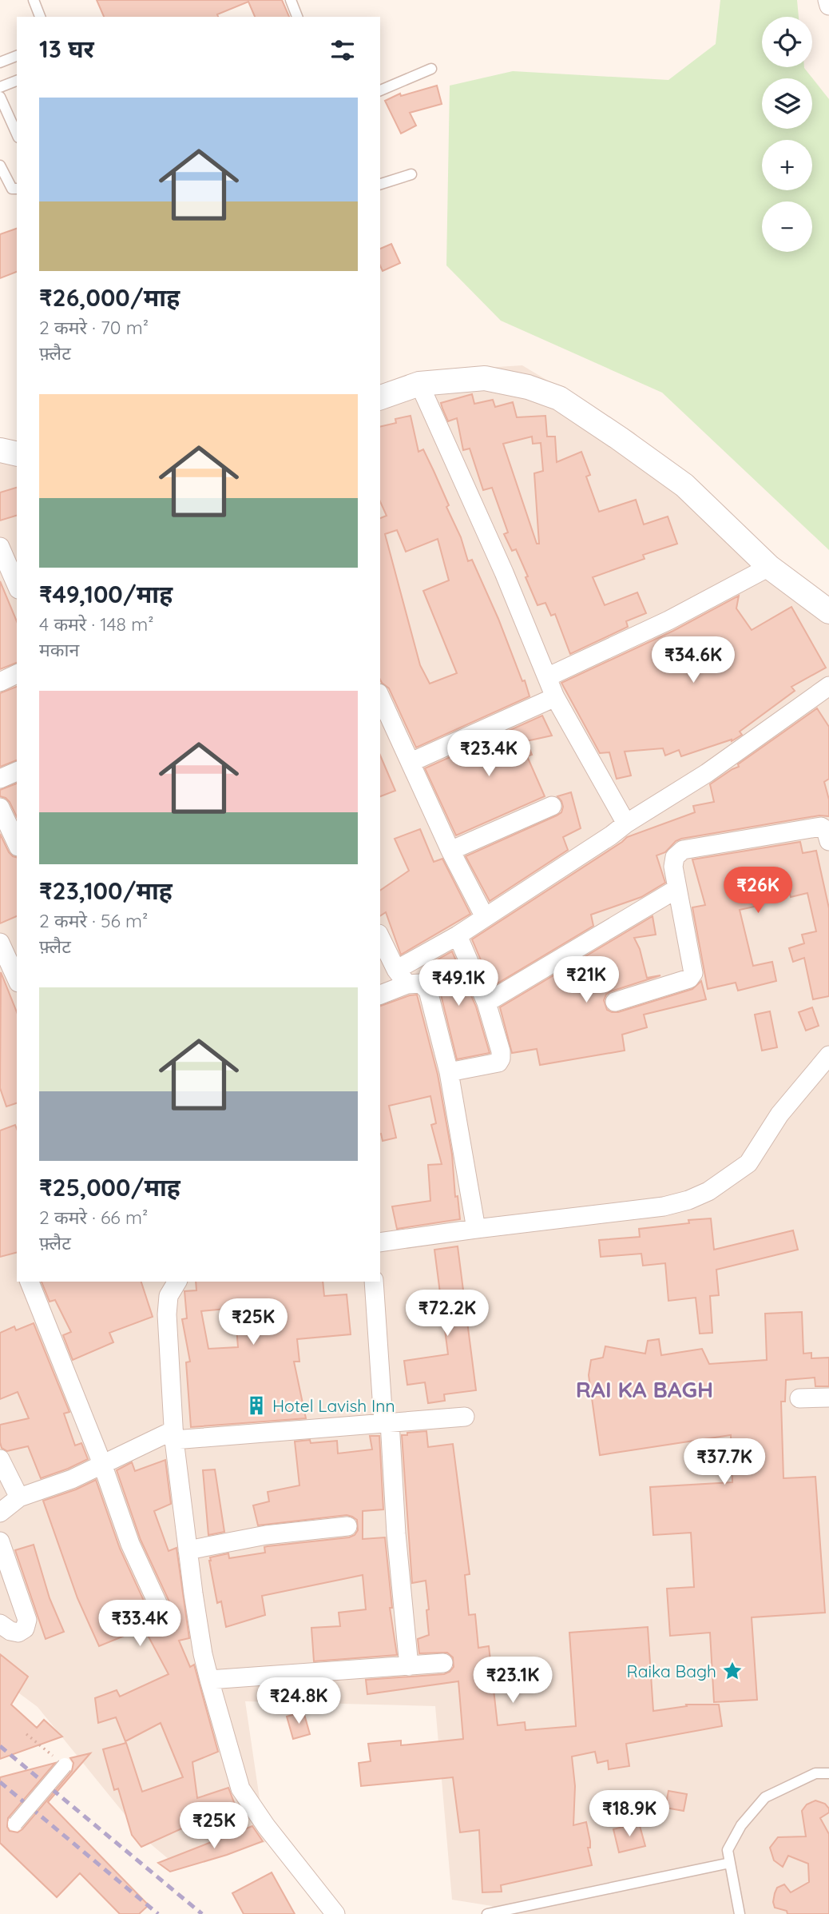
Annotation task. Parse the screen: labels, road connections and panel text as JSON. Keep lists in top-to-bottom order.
{
  "districts": ["RAI KA BAGH"],
  "places": {
    "building": ["Hotel Lavish Inn"],
    "place": ["Raika Bagh"]
  },
  "page": {
    "map_buttons": ["+", "−"],
    "heading": "13 घर",
    "list": [
      {
        "name": "₹26,000/माह",
        "note": "2 कमरे · 70 m² · फ़्लैट"
      },
      {
        "name": "₹49,100/माह",
        "note": "4 कमरे · 148 m² · मकान"
      },
      {
        "name": "₹23,100/माह",
        "note": "2 कमरे · 56 m² · फ़्लैट"
      },
      {
        "name": "₹25,000/माह",
        "note": "2 कमरे · 66 m² · फ़्लैट"
      }
    ],
    "price": [
      "₹34.6K",
      "₹23.4K",
      "₹26K",
      "₹21K",
      "₹49.1K",
      "₹72.2K",
      "₹25K",
      "₹37.7K",
      "₹33.4K",
      "₹23.1K",
      "₹24.8K",
      "₹18.9K",
      "₹25K"
    ]
  }
}
